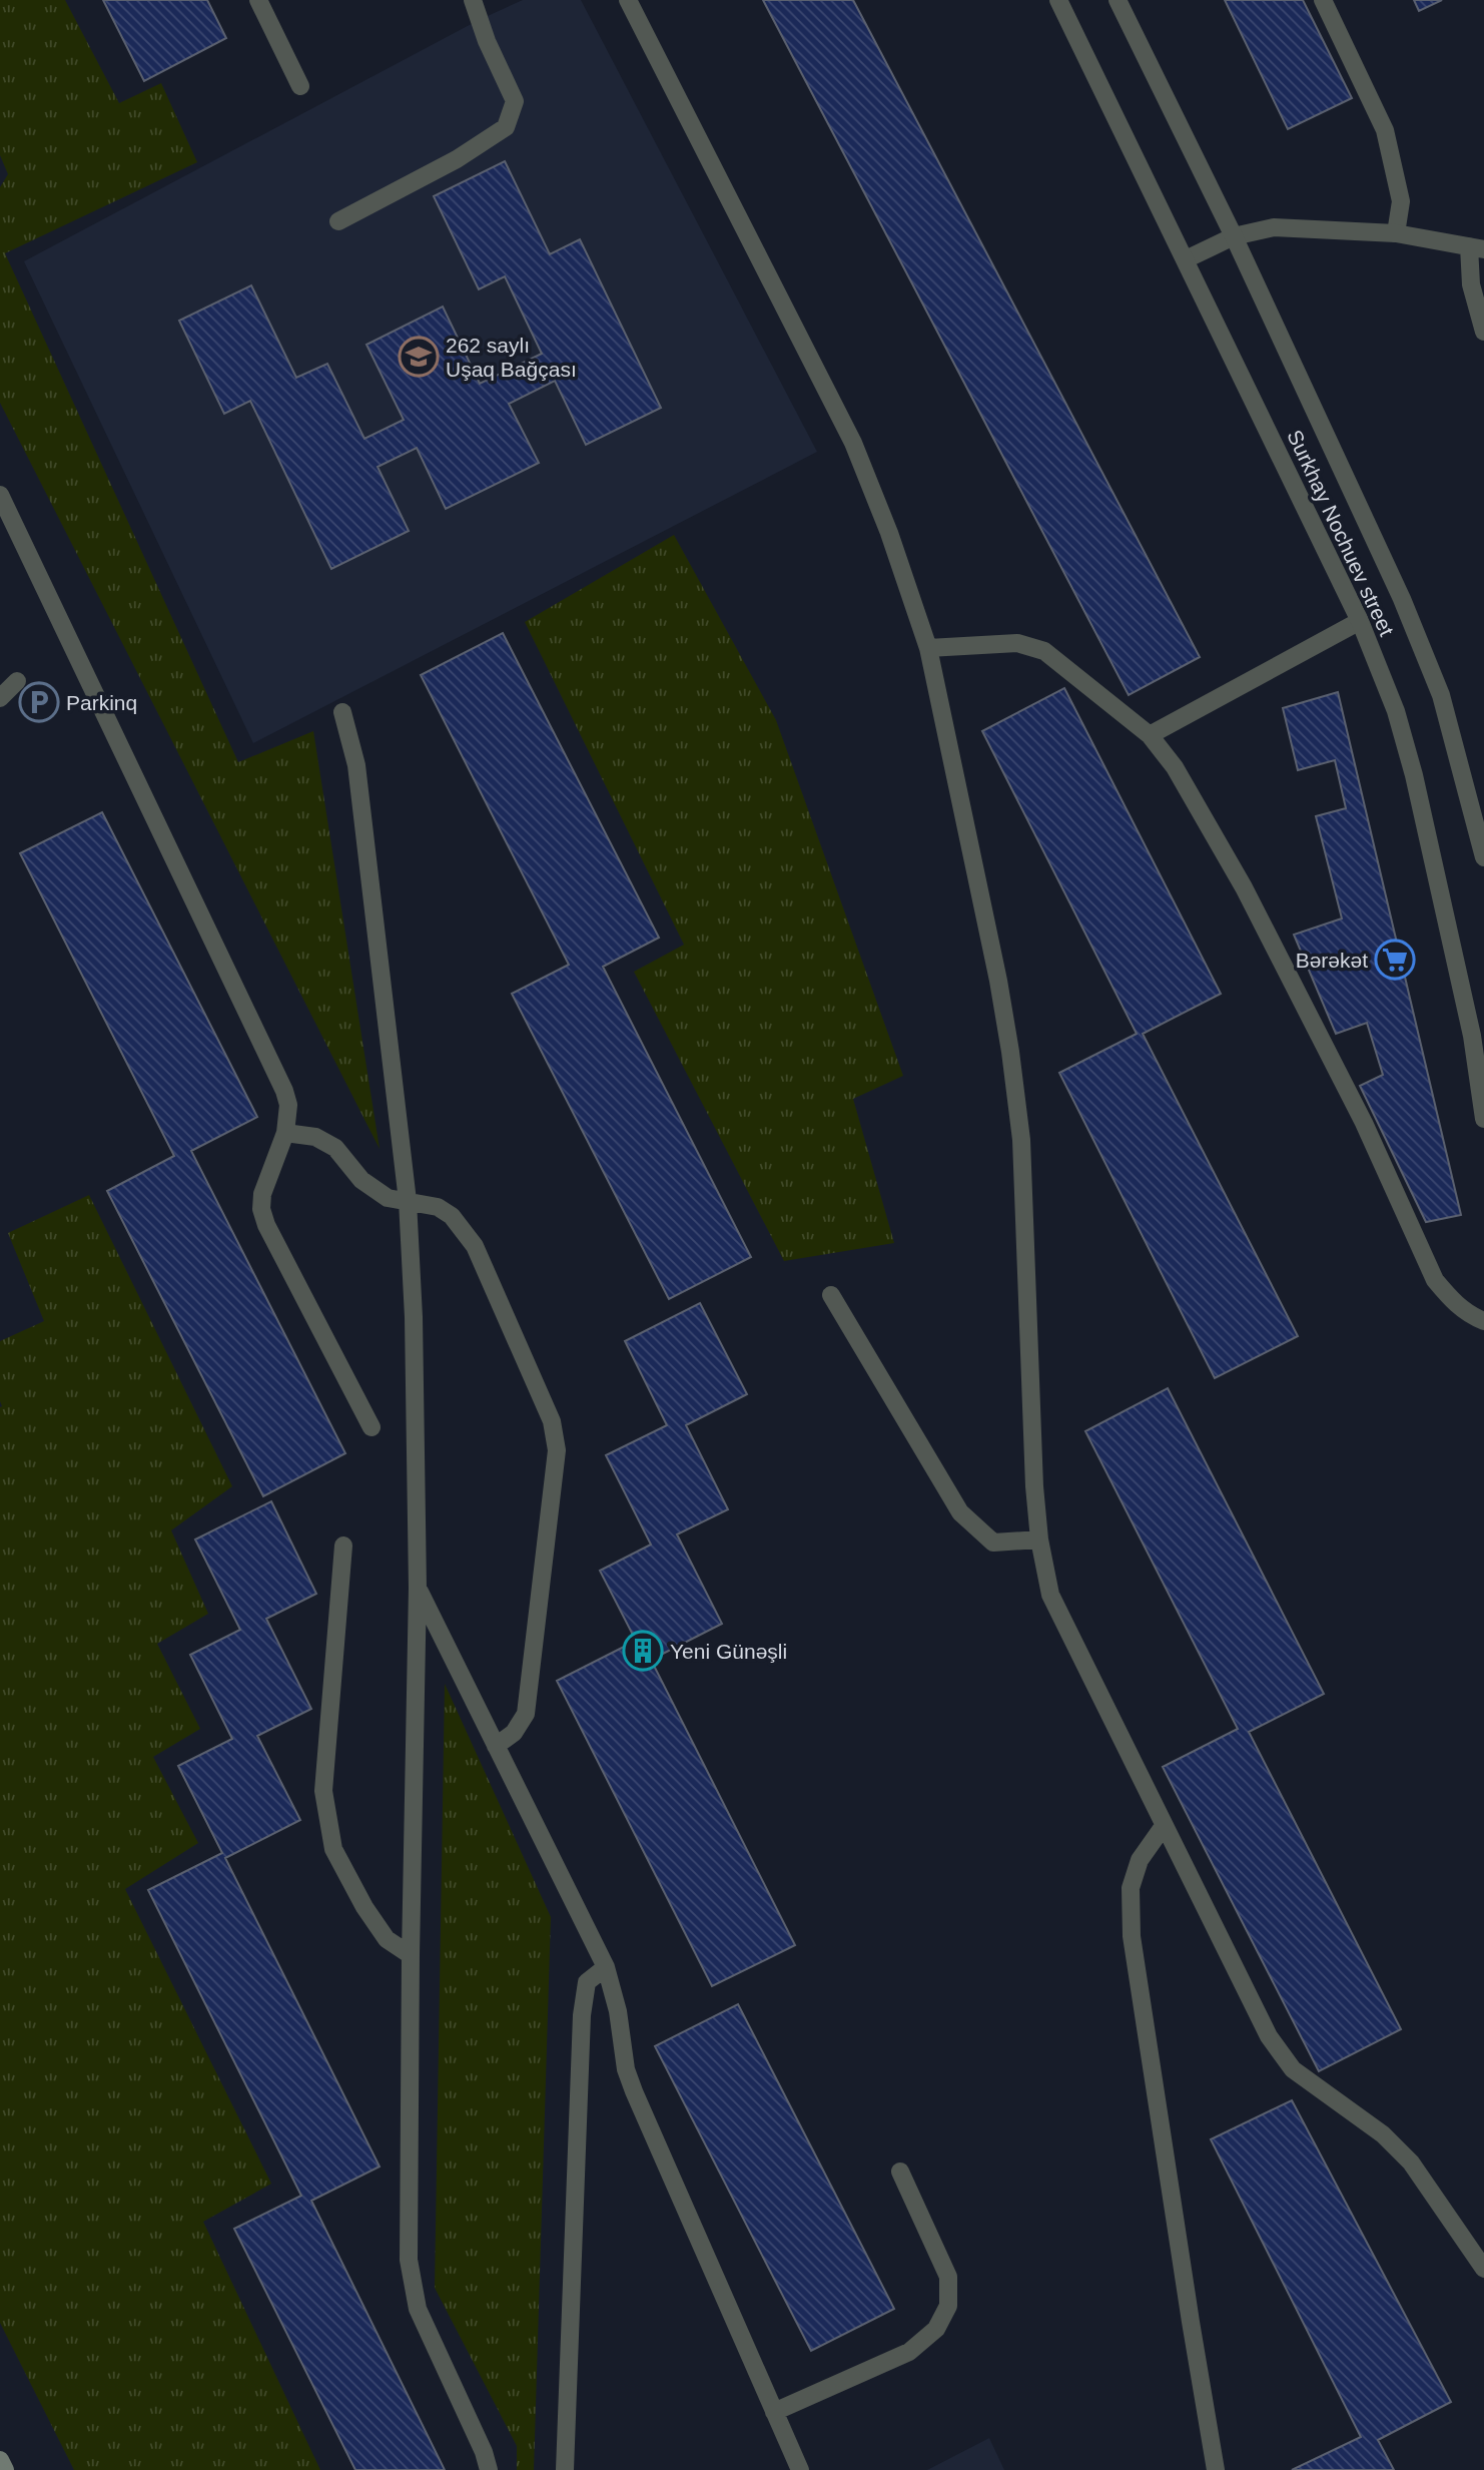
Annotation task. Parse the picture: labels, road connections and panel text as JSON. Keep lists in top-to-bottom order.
{
  "streets": {
    "street": ["Surkhay Nochuev street"]
  },
  "places": {
    "school or university": ["262 saylı Uşaq Bağçası"],
    "parking": ["Parkinq"],
    "supermarket": ["Bərəkət"],
    "building": ["Yeni Günəşli"]
  }
}
